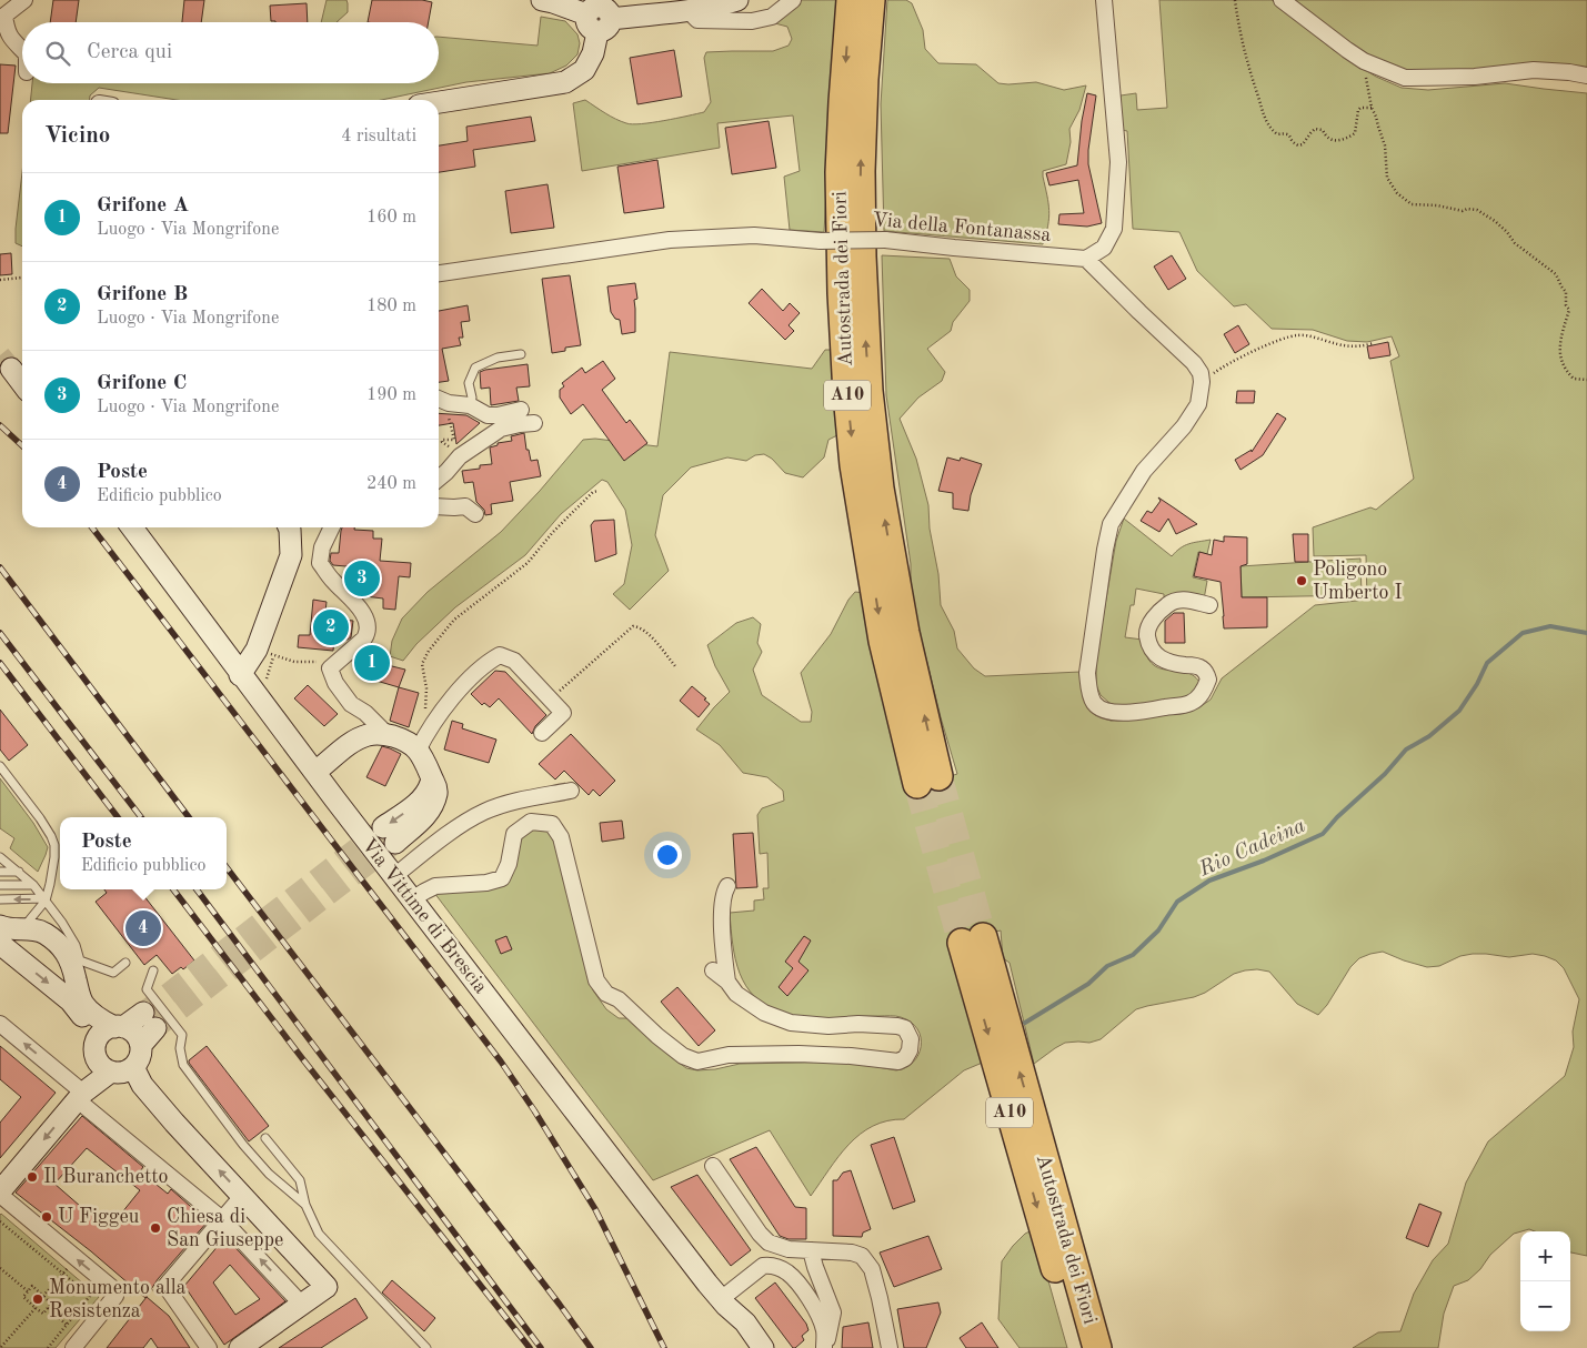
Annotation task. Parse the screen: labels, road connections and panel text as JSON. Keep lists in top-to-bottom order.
{
  "streets": {
    "highway": ["Autostrada dei Fiori", "A10"],
    "street": ["Via della Fontanassa", "Via Vittime di Brescia"]
  },
  "water": ["Rio Cadeina"],
  "places": [
    "Poligono Umberto I",
    "Il Buranchetto",
    "U Figgeu",
    "Chiesa di San Giuseppe",
    "Monumento alla Resistenza"
  ],
  "page": {
    "search": "Cerca qui",
    "heading": ["Vicino", "4 risultati"],
    "list": [
      {
        "mark": "1",
        "name": "Grifone A",
        "note": "Luogo · Via Mongrifone",
        "value": "160 m"
      },
      {
        "mark": "2",
        "name": "Grifone B",
        "note": "Luogo · Via Mongrifone",
        "value": "180 m"
      },
      {
        "mark": "3",
        "name": "Grifone C",
        "note": "Luogo · Via Mongrifone",
        "value": "190 m"
      },
      {
        "mark": "4",
        "name": "Poste",
        "note": "Edificio pubblico",
        "value": "240 m"
      }
    ],
    "pins": [
      "3",
      "2",
      "1",
      "4"
    ],
    "popup": ["Poste", "Edificio pubblico"],
    "map_buttons": ["+", "−"]
  }
}
